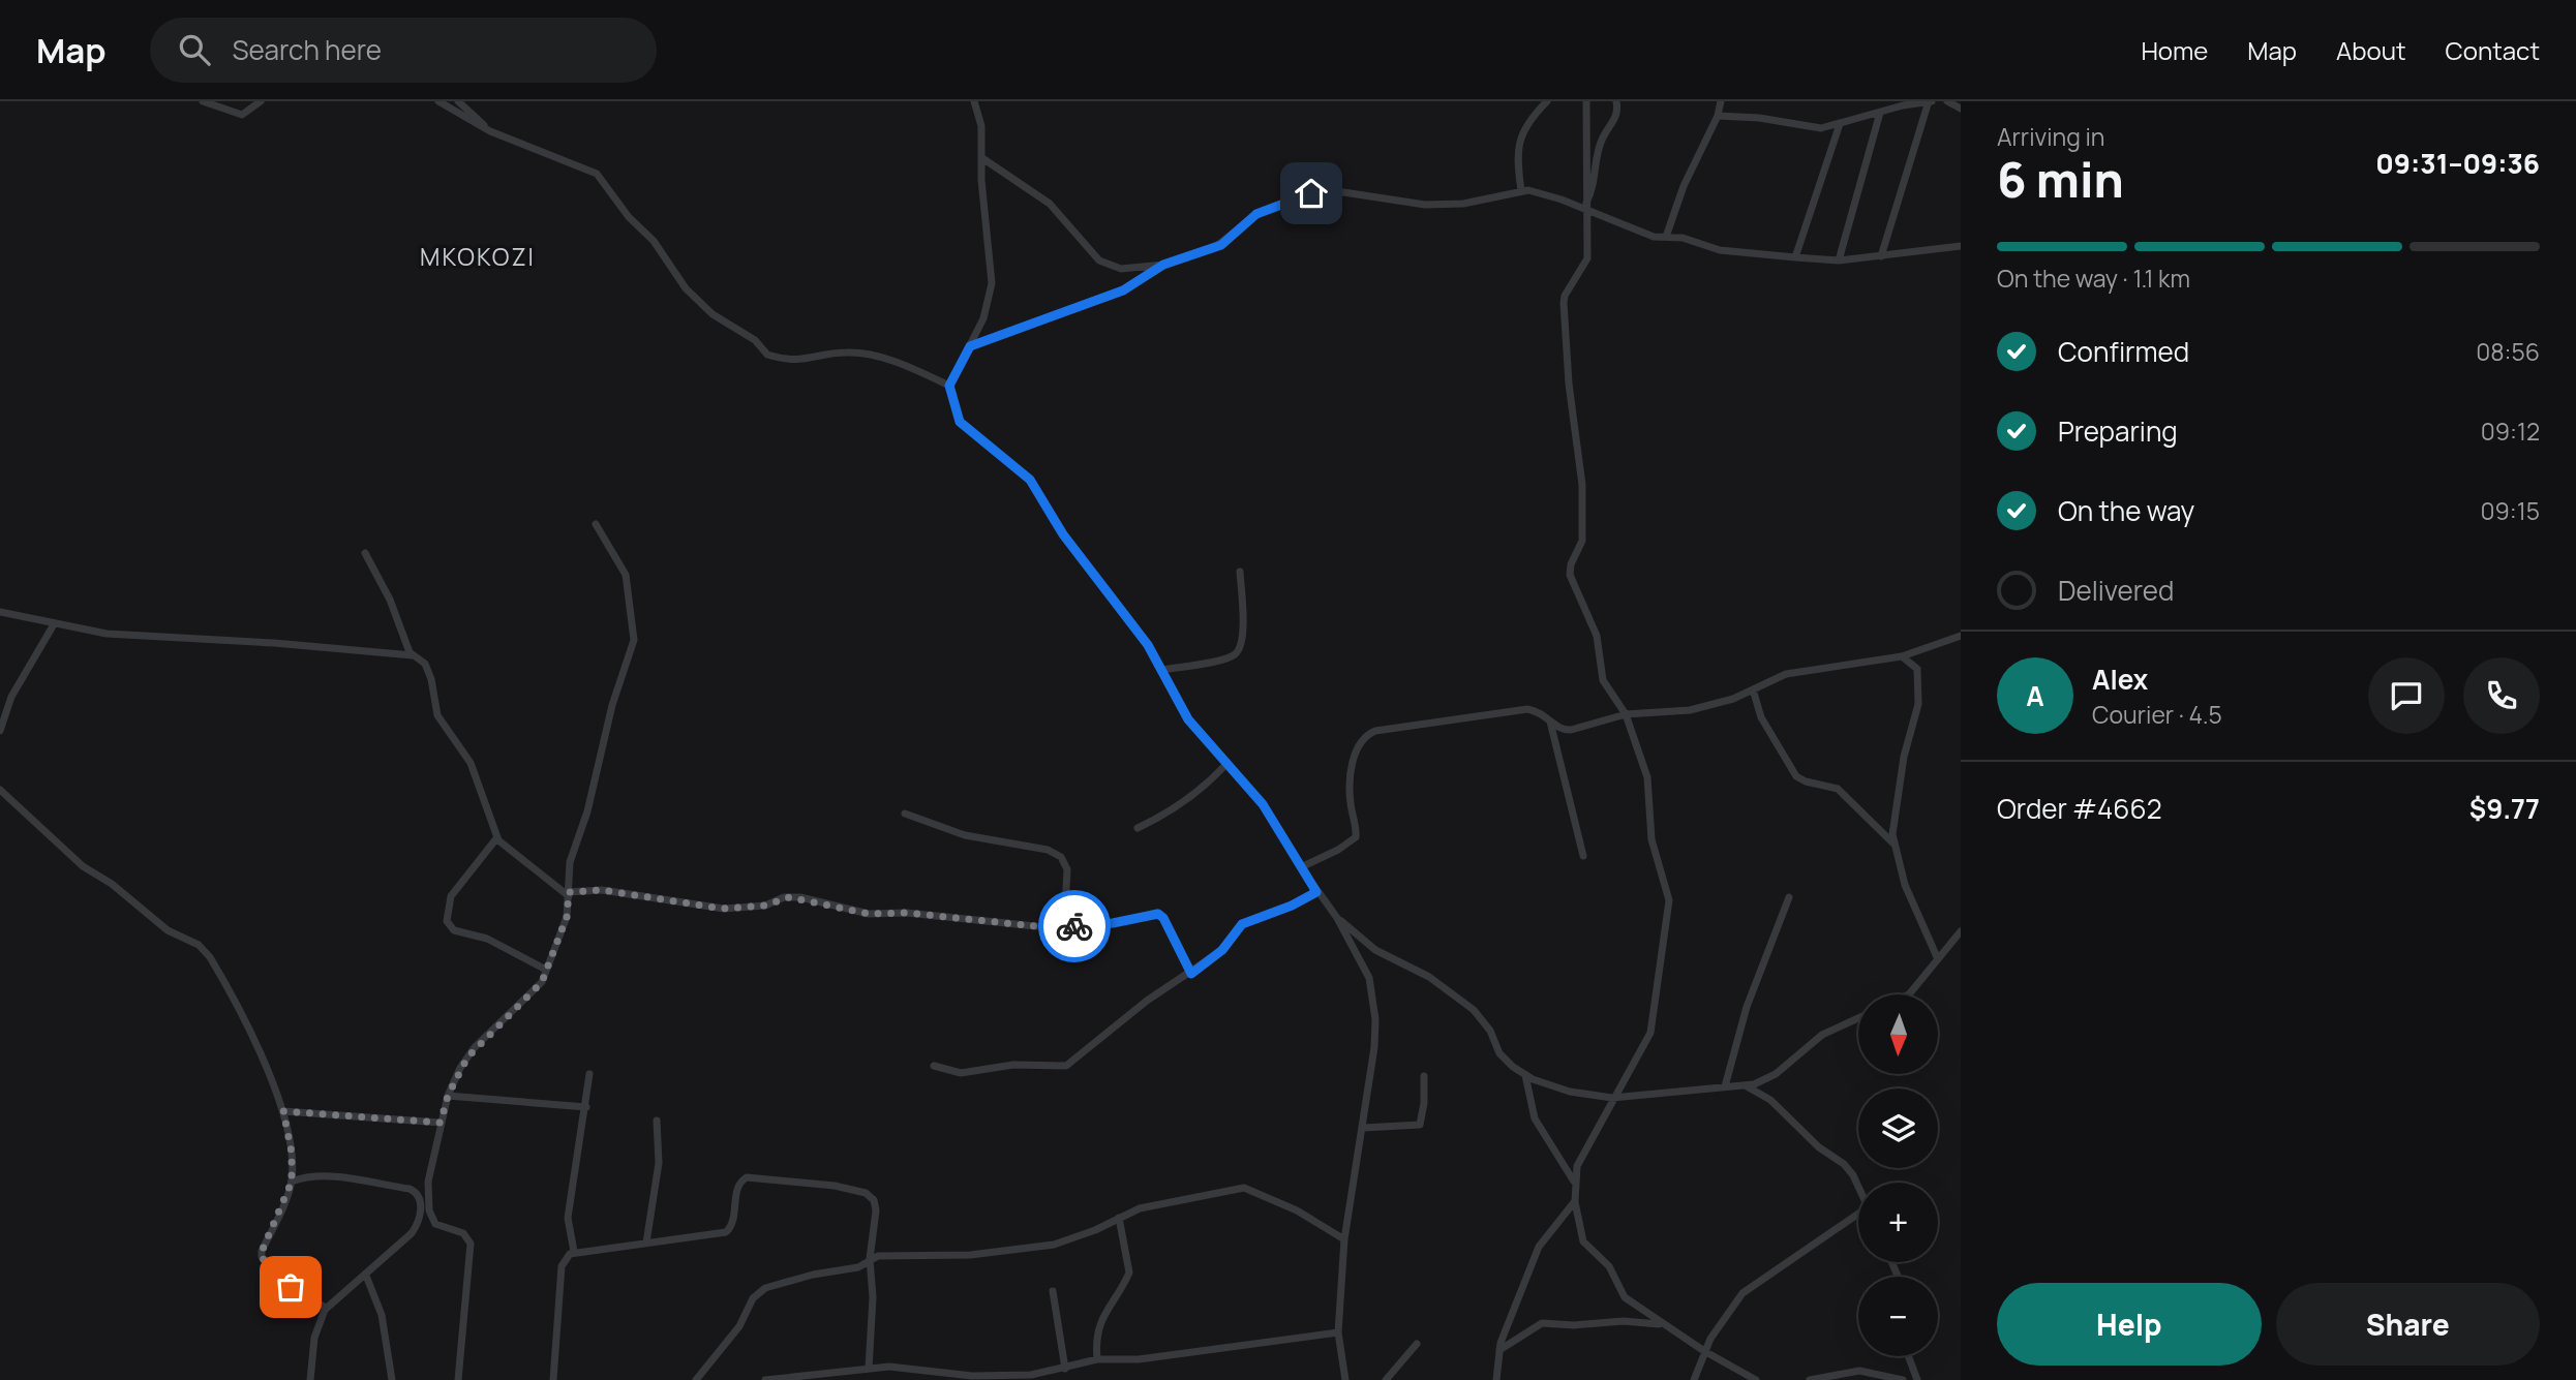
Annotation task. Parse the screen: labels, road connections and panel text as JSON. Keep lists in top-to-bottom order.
{
  "districts": ["MKOKOZI"],
  "north": "bottom",
  "page": {
    "header": "Map",
    "search": "Search here",
    "nav": [
      "Home",
      "Map",
      "About",
      "Contact"
    ],
    "heading": ["6 min", "Arriving in", "09:31–09:36"],
    "panel": [
      "Alex",
      "Courier · 4.5",
      "Order #4662",
      "$9.77"
    ],
    "bar": "On the way · 1.1 km",
    "list": [
      ["Confirmed", "08:56"],
      ["Preparing", "09:12"],
      ["On the way", "09:15"],
      "Delivered"
    ],
    "round": "A",
    "map_buttons": ["+", "−"],
    "buttons": ["Help", "Share"]
  }
}
